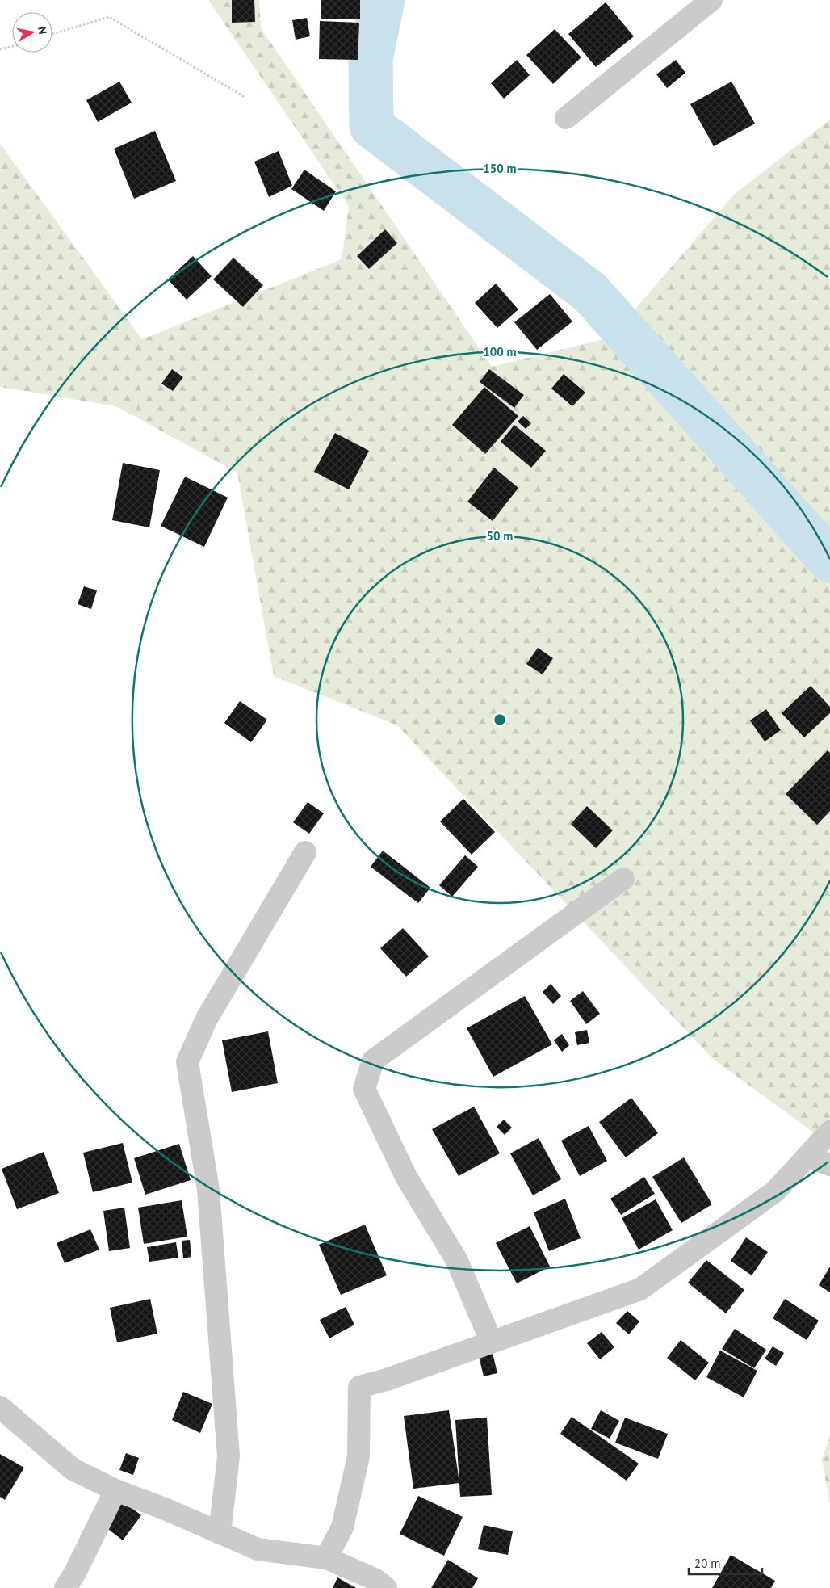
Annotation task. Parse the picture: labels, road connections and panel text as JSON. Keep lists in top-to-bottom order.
{
  "scale_bar": "20 m",
  "north": "right",
  "rings": ["150 m", "100 m", "50 m"]
}
